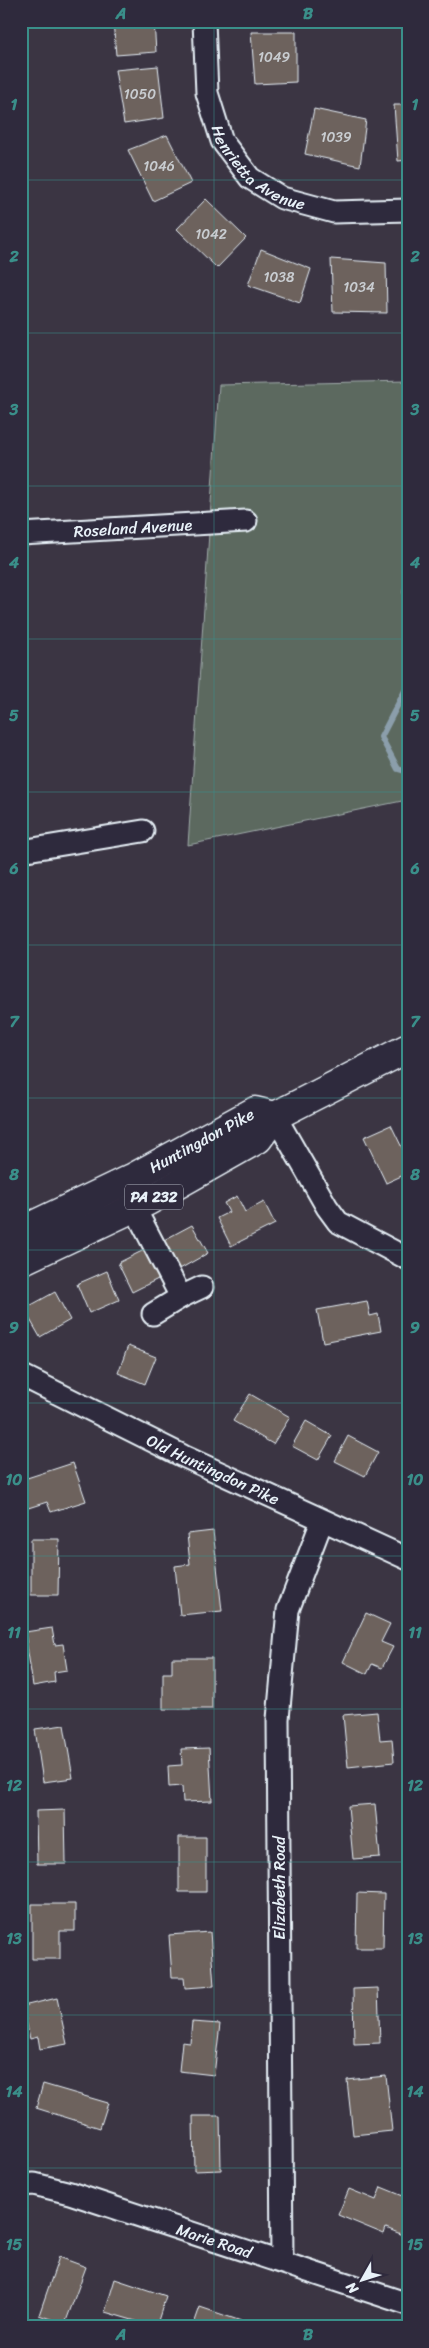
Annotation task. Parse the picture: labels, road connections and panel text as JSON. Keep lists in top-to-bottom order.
{
  "streets": {
    "main road": ["Huntingdon Pike", "PA 232"],
    "street": [
      "Henrietta Avenue",
      "Roseland Avenue",
      "Old Huntingdon Pike",
      "Elizabeth Road",
      "Marie Road"
    ]
  },
  "crossings": [
    ["Old Huntingdon Pike", "Elizabeth Road"],
    ["Elizabeth Road", "Marie Road"]
  ],
  "house_numbers": [
    "1049",
    "1050",
    "1039",
    "1046",
    "1042",
    "1038",
    "1034"
  ],
  "north": "bottom left",
  "grid": {
    "columns": ["A", "B"],
    "rows": [
      "1",
      "2",
      "3",
      "4",
      "5",
      "6",
      "7",
      "8",
      "9",
      "10",
      "11",
      "12",
      "13",
      "14",
      "15"
    ]
  }
}
